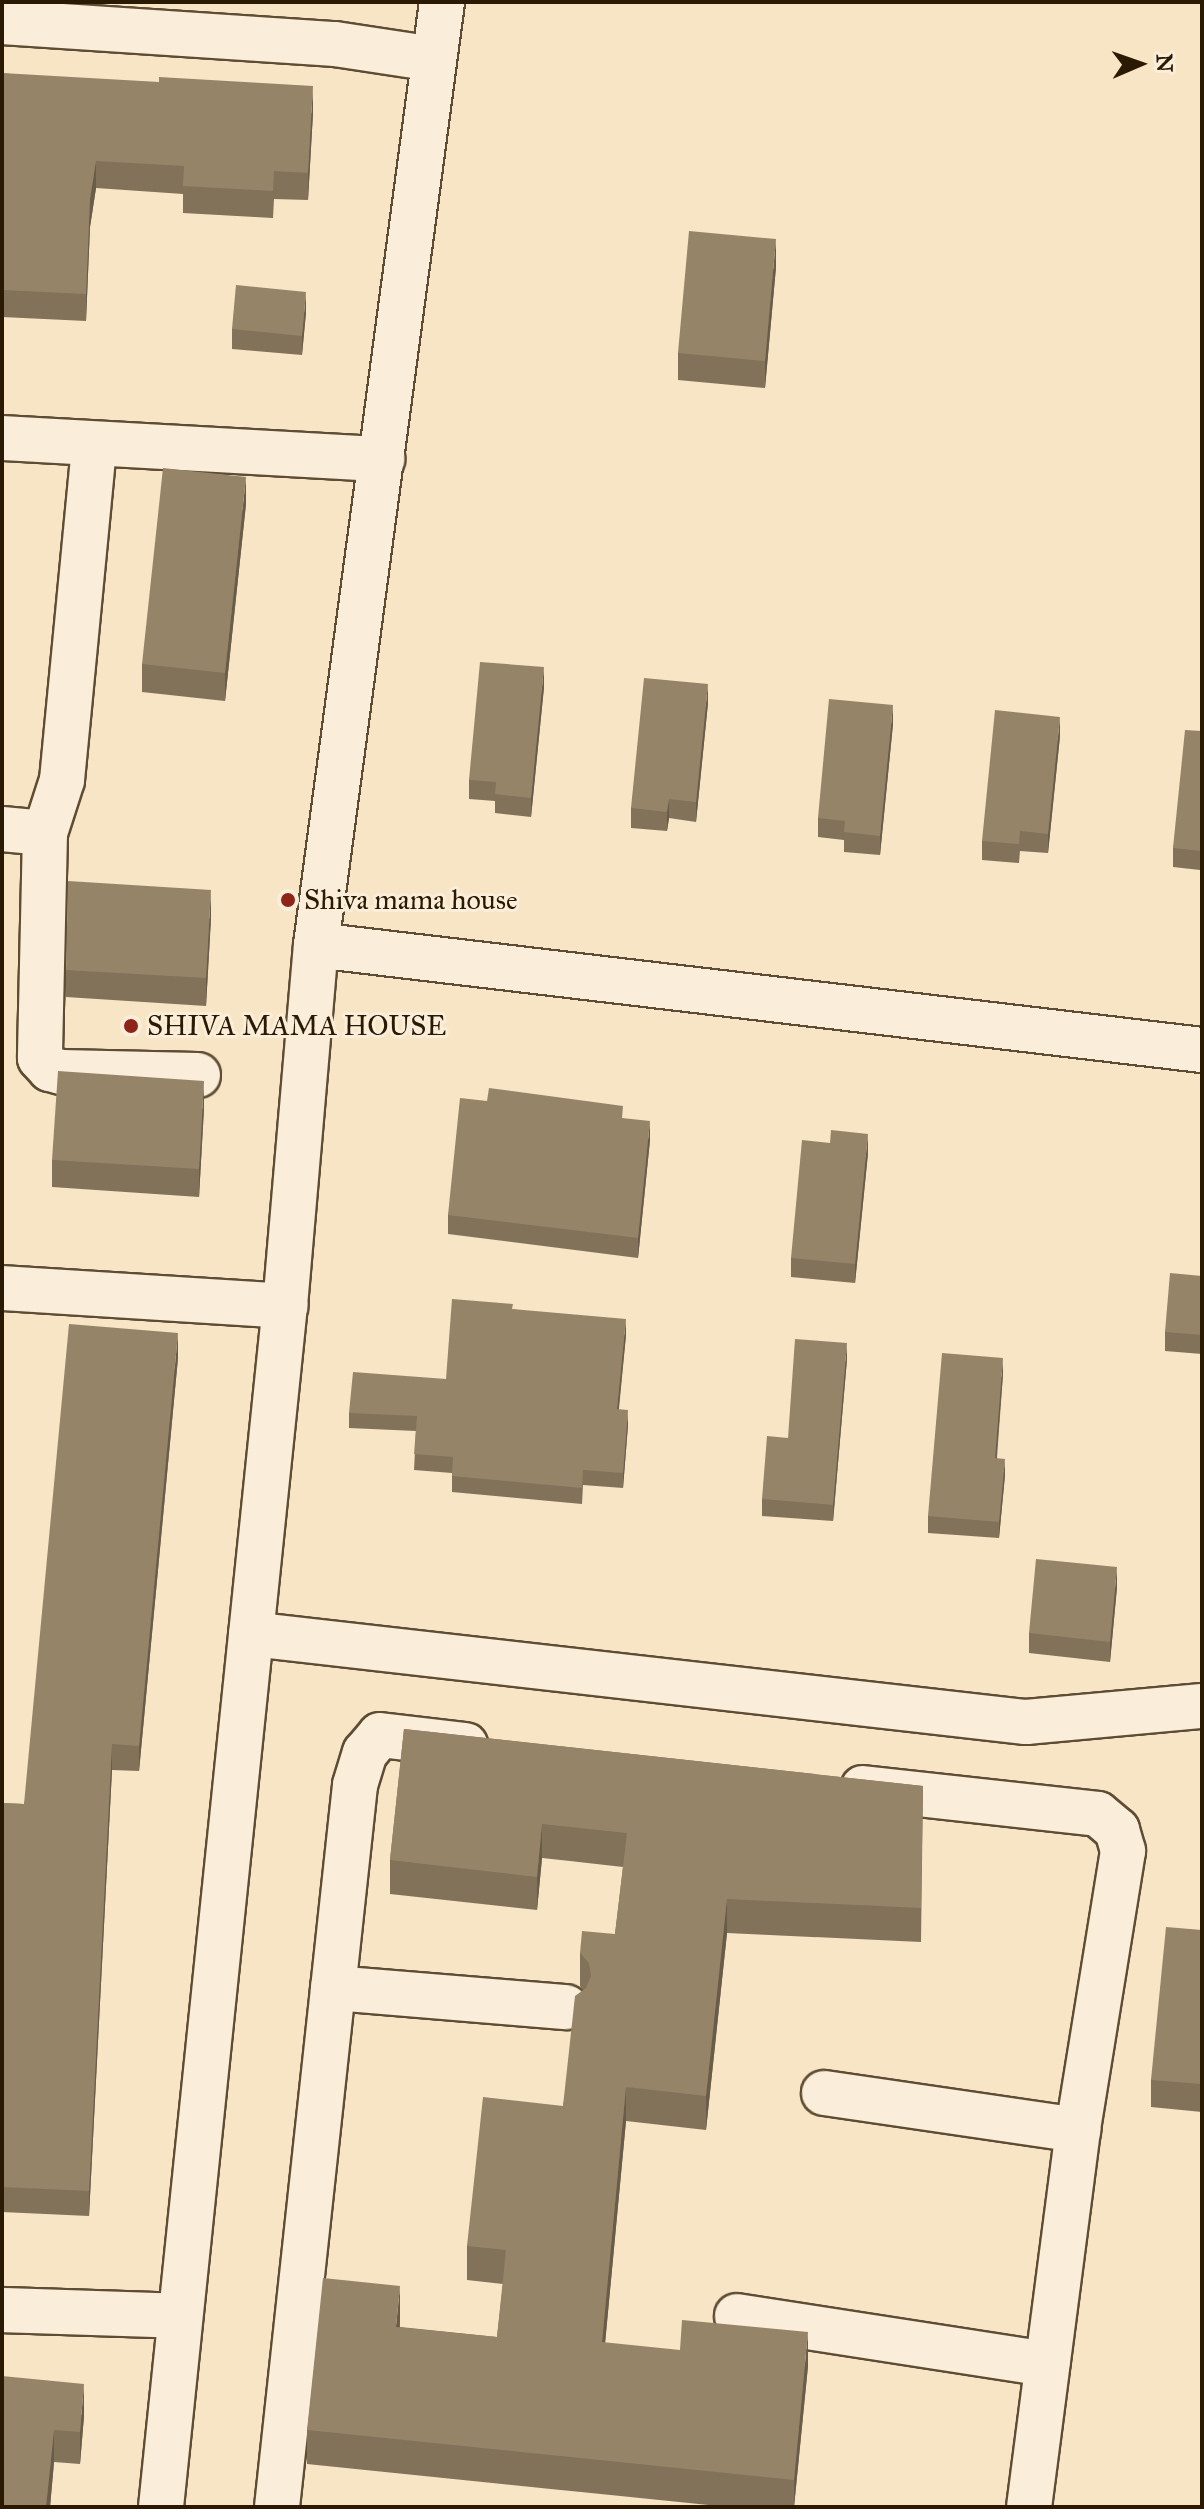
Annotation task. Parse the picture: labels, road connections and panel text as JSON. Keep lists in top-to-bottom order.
{
  "places": ["Shiva mama house", "SHIVA MAMA HOUSE"],
  "north": "right"
}
